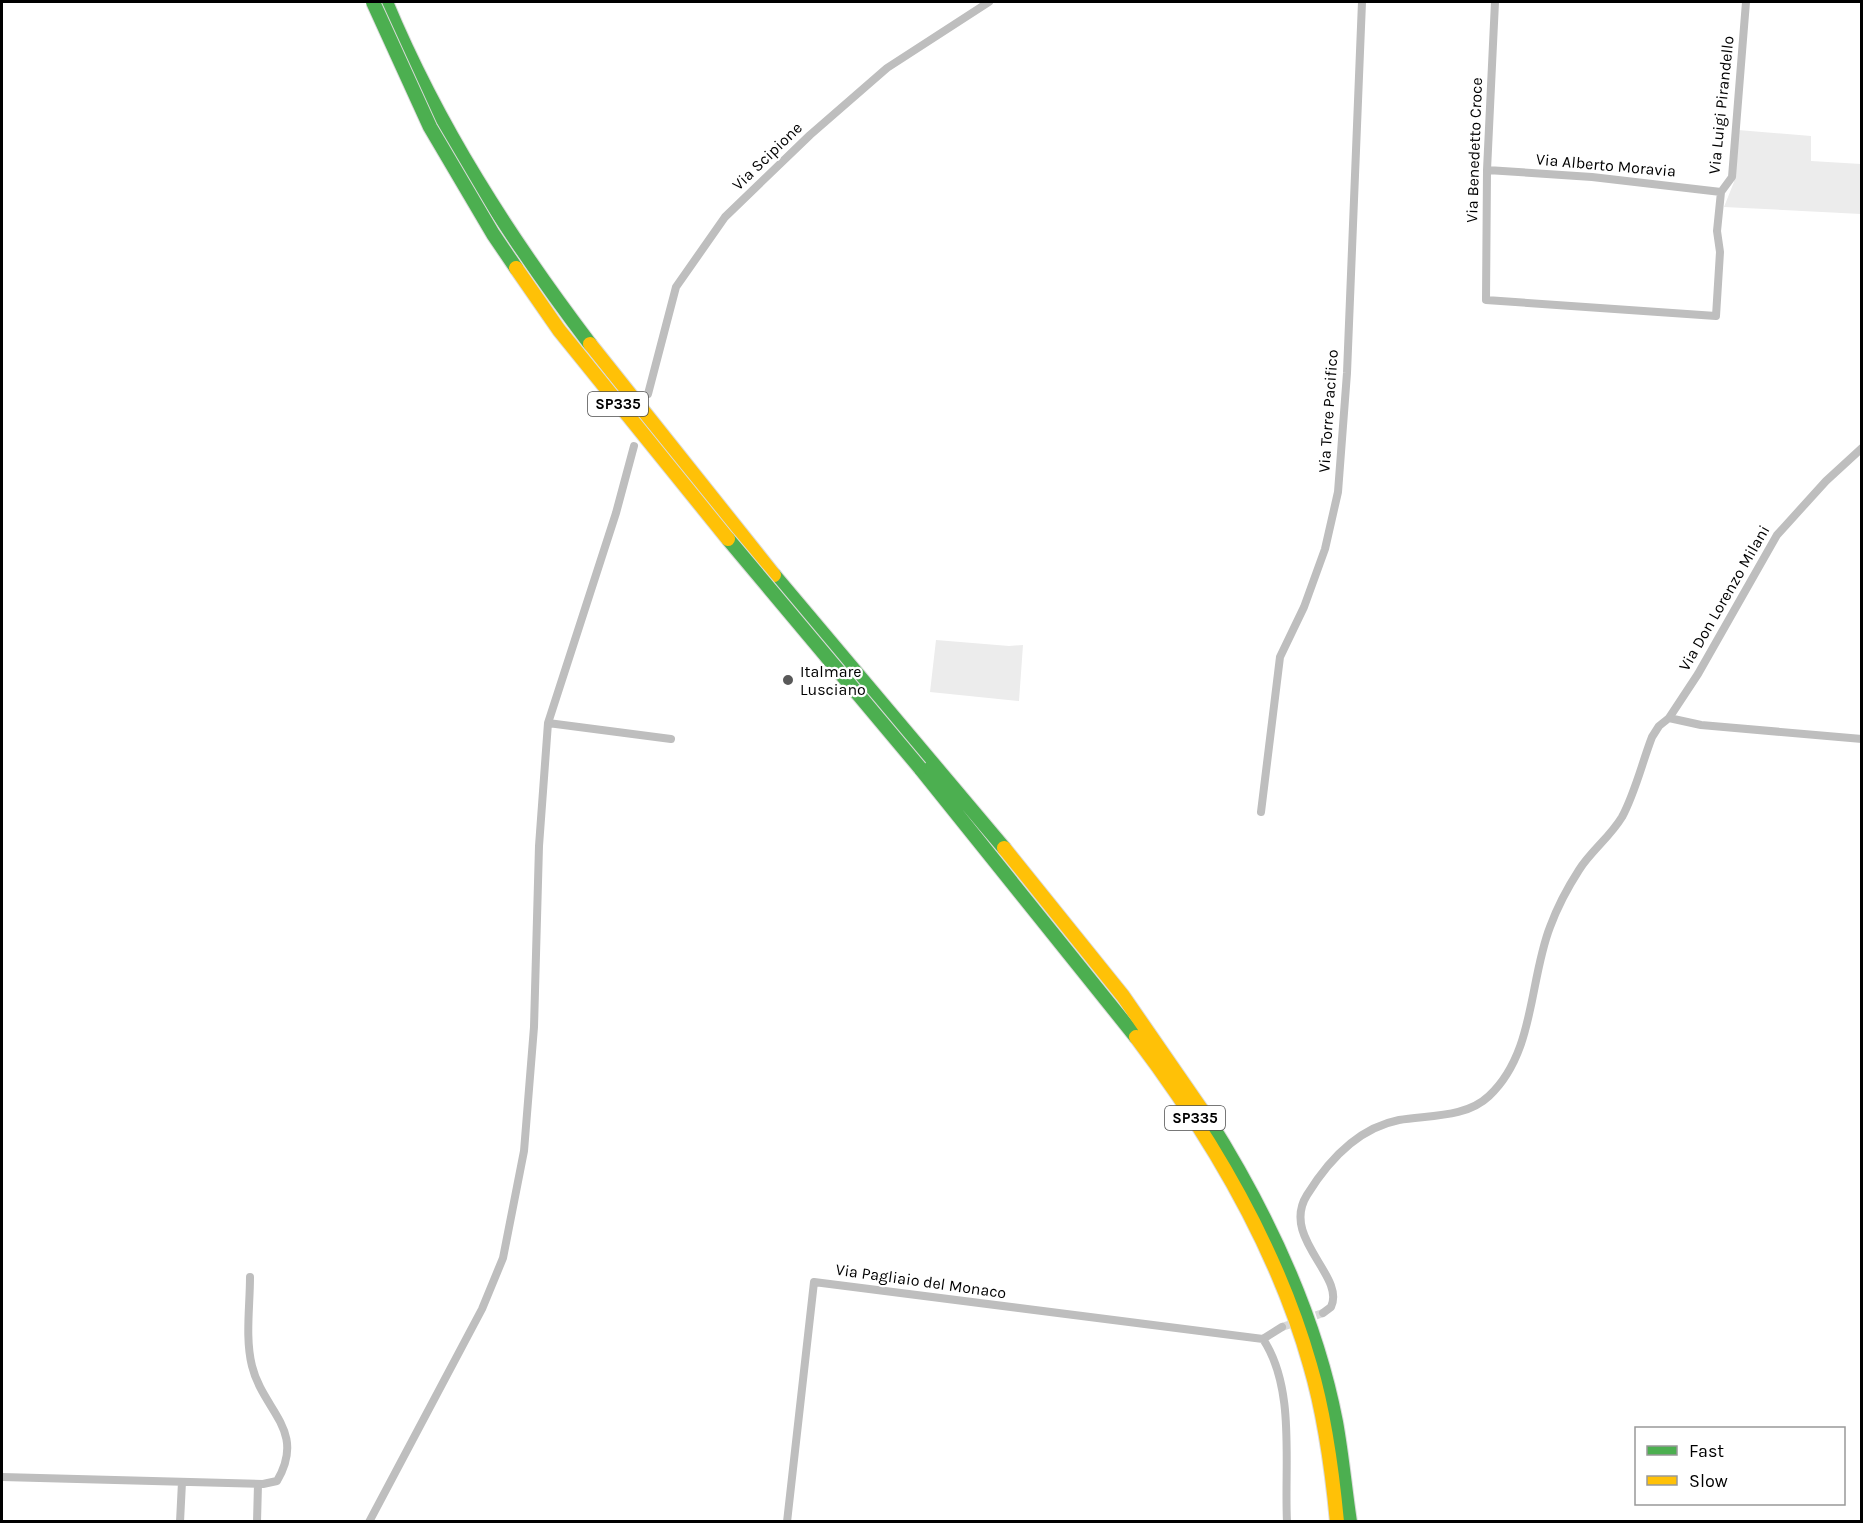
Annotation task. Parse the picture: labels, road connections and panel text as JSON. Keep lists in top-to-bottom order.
{
  "streets": {
    "highway": ["SP335"],
    "street": [
      "Via Luigi Pirandello",
      "Via Benedetto Croce",
      "Via Scipione",
      "Via Alberto Moravia",
      "Via Torre Pacifico",
      "Via Don Lorenzo Milani",
      "Via Pagliaio del Monaco"
    ]
  },
  "crossings": [
    ["Via Luigi Pirandello", "Via Benedetto Croce"],
    ["Via Luigi Pirandello", "Via Alberto Moravia"],
    ["Via Benedetto Croce", "Via Alberto Moravia"]
  ],
  "places": ["Italmare Lusciano"],
  "legend": ["Fast", "Slow"]
}
